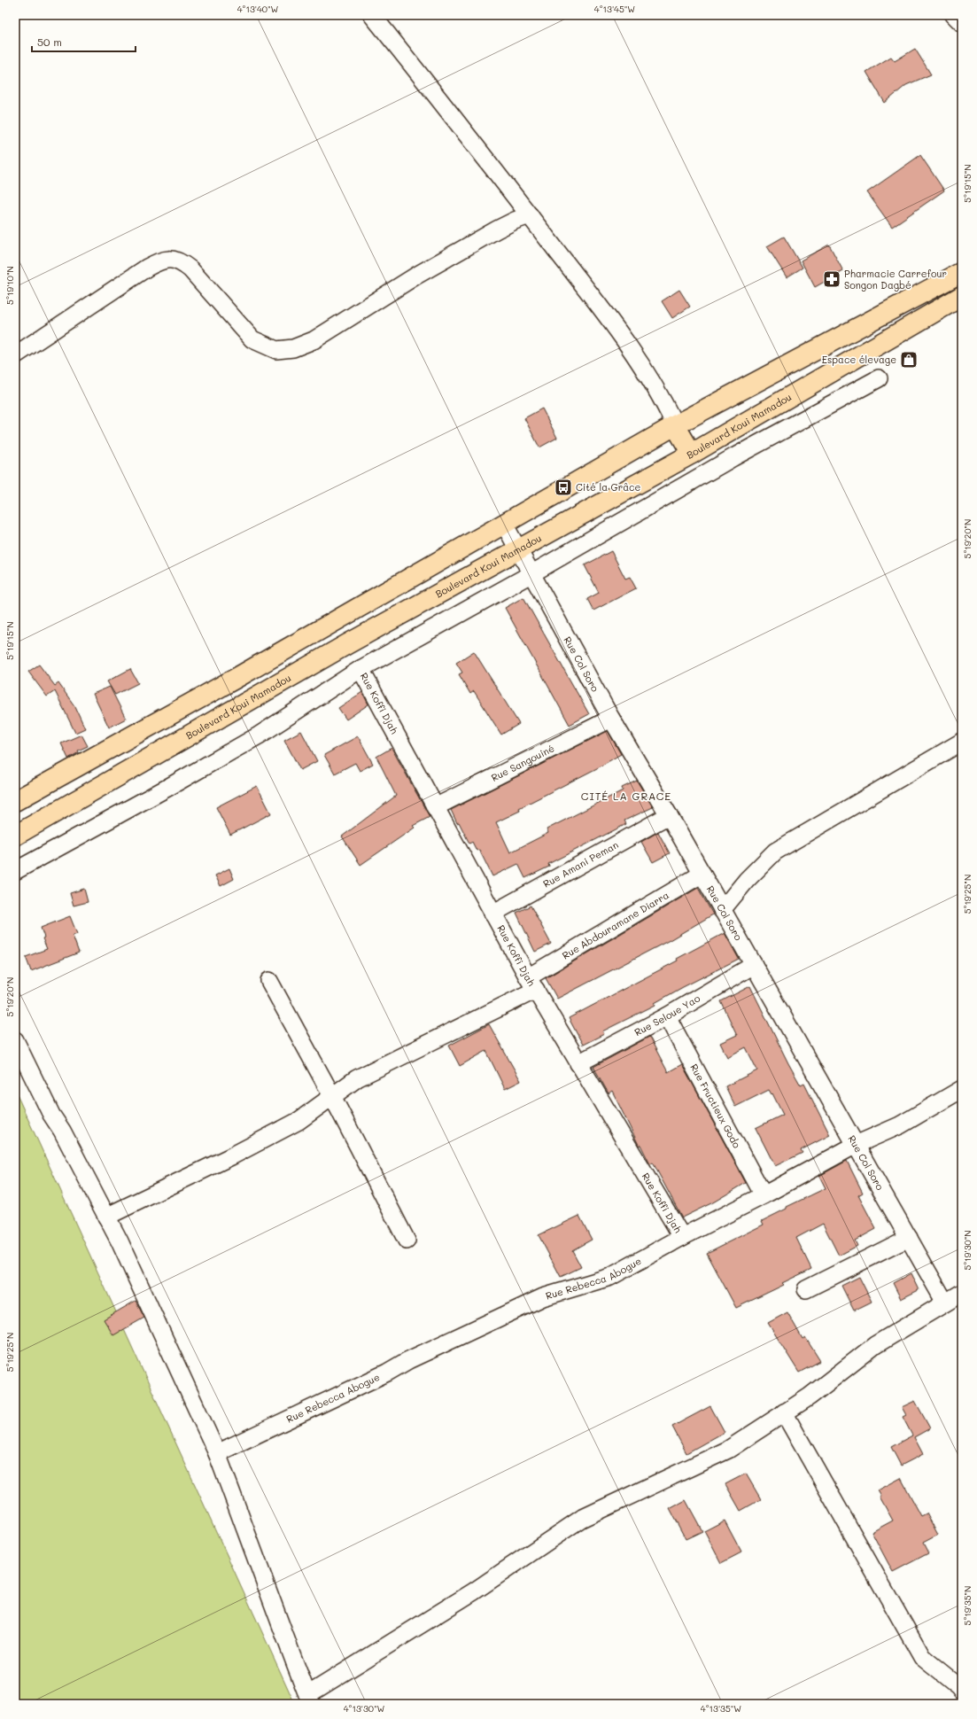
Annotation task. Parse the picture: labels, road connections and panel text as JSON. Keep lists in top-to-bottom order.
{
  "streets": {
    "main road": ["Boulevard Koui Mamadou"],
    "street": [
      "Rue Col Soro",
      "Rue Koffi Djah",
      "Rue Sangouiné",
      "Rue Amani Peman",
      "Rue Abdouramane Diarra",
      "Rue Seloue Yao",
      "Rue Fructieux Godo",
      "Rue Rebecca Abogue"
    ]
  },
  "crossings": [
    ["Boulevard Koui Mamadou", "Rue Col Soro"],
    ["Rue Col Soro", "Rue Sangouiné"],
    ["Rue Col Soro", "Rue Amani Peman"],
    ["Rue Col Soro", "Rue Abdouramane Diarra"],
    ["Rue Col Soro", "Rue Seloue Yao"],
    ["Rue Col Soro", "Rue Rebecca Abogue"],
    ["Rue Koffi Djah", "Rue Sangouiné"],
    ["Rue Koffi Djah", "Rue Amani Peman"],
    ["Rue Koffi Djah", "Rue Abdouramane Diarra"],
    ["Rue Koffi Djah", "Rue Seloue Yao"],
    ["Rue Koffi Djah", "Rue Rebecca Abogue"],
    ["Rue Seloue Yao", "Rue Fructieux Godo"],
    ["Rue Fructieux Godo", "Rue Rebecca Abogue"]
  ],
  "districts": ["CITÉ LA GRACE"],
  "places": {
    "pharmacy": ["Pharmacie Carrefour Songon Dagbé"],
    "shop": ["Espace élevage"],
    "bus stop": ["Cité la Grâce"]
  },
  "scale_bar": "50 m",
  "coordinates": [
    "4°13'40\"W",
    "4°13'45\"W",
    "5°19'15\"N",
    "5°19'10\"N",
    "5°19'20\"N",
    "5°19'25\"N",
    "5°19'30\"N",
    "5°19'35\"N",
    "4°13'30\"W",
    "4°13'35\"W"
  ]
}
